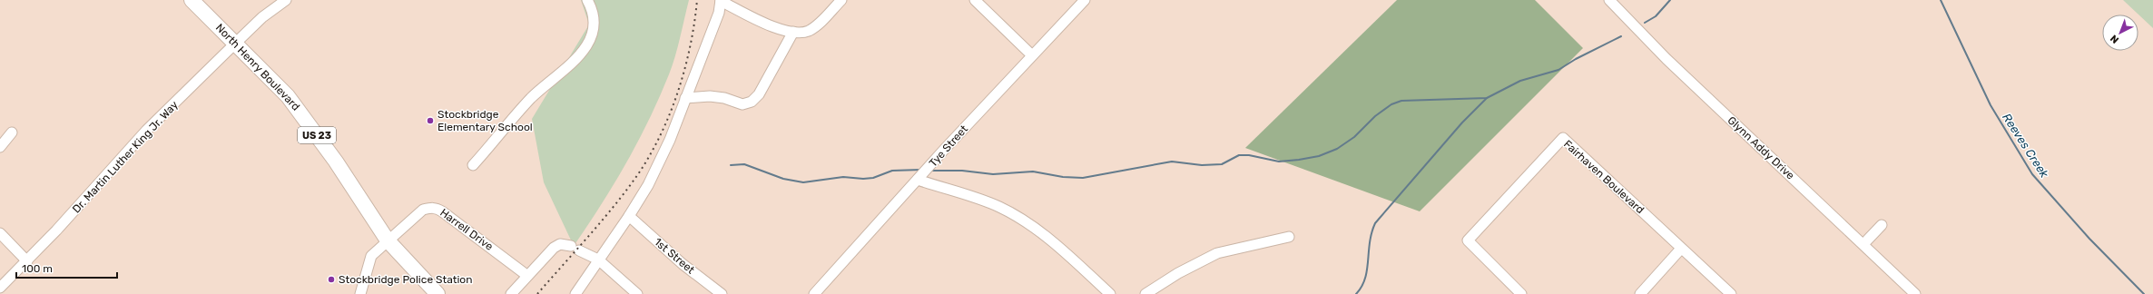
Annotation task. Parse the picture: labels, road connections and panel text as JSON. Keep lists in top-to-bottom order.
{
  "streets": {
    "highway": ["North Henry Boulevard", "US 23"],
    "street": [
      "Tye Street",
      "Glynn Addy Drive",
      "Dr. Martin Luther King Jr. Way",
      "Fairhaven Boulevard",
      "Harrell Drive",
      "1st Street"
    ]
  },
  "crossings": [
    ["North Henry Boulevard", "Dr. Martin Luther King Jr. Way"],
    ["North Henry Boulevard", "Harrell Drive"]
  ],
  "water": ["Reeves Creek"],
  "places": ["Stockbridge Elementary School", "Stockbridge Police Station"],
  "scale_bar": "100 m",
  "north": "bottom left"
}
